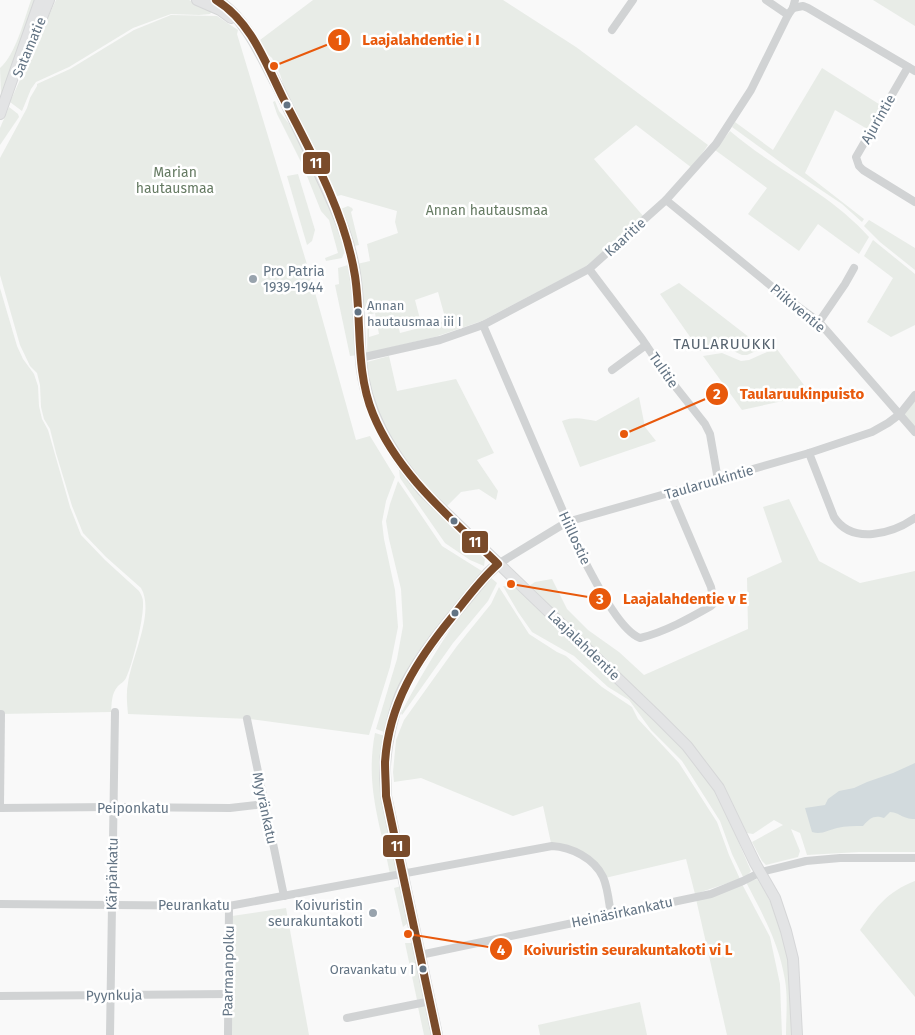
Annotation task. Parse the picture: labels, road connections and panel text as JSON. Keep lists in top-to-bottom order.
{
  "streets": {
    "street": [
      "Satamatie",
      "Ajurintie",
      "Kaaritie",
      "Piikiventie",
      "Tulitie",
      "Taularuukintie",
      "Hiillostie",
      "Laajalahdentie",
      "Peiponkatu",
      "Myyränkatu",
      "Kärpänkatu",
      "Peurankatu",
      "Heinäsirkankatu",
      "Paarmanpolku",
      "Pyynkuja"
    ]
  },
  "crossings": [
    ["Kaaritie", "Piikiventie"],
    ["Kaaritie", "Tulitie"],
    ["Kaaritie", "Hiillostie"],
    ["Kaaritie", "Laajalahdentie"],
    ["Piikiventie", "Taularuukintie"],
    ["Tulitie", "Taularuukintie"],
    ["Taularuukintie", "Hiillostie"],
    ["Taularuukintie", "Laajalahdentie"],
    ["Laajalahdentie", "Heinäsirkankatu"],
    ["Peiponkatu", "Myyränkatu"],
    ["Peiponkatu", "Kärpänkatu"],
    ["Myyränkatu", "Peurankatu"],
    ["Kärpänkatu", "Peurankatu"],
    ["Kärpänkatu", "Pyynkuja"],
    ["Peurankatu", "Heinäsirkankatu"],
    ["Peurankatu", "Paarmanpolku"],
    ["Paarmanpolku", "Pyynkuja"]
  ],
  "districts": ["TAULARUUKKI"],
  "parks": ["Marian hautausmaa", "Annan hautausmaa"],
  "places": [
    "Laajalahdentie i I",
    "Pro Patria 1939-1944",
    "Annan hautausmaa iii I",
    "Taularuukinpuisto",
    "Laajalahdentie v E",
    "Koivuristin seurakuntakoti",
    "Koivuristin seurakuntakoti vi L",
    "Oravankatu v I"
  ],
  "lines": ["transit line 11"]
}
